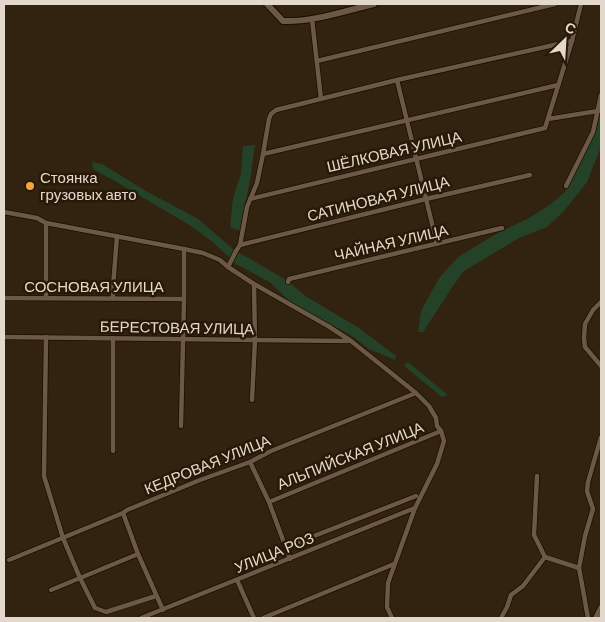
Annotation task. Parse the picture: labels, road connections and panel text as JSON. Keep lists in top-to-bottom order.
{
  "streets": {
    "street": [
      "ШЁЛКОВАЯ УЛИЦА",
      "САТИНОВАЯ УЛИЦА",
      "ЧАЙНАЯ УЛИЦА",
      "СОСНОВАЯ УЛИЦА",
      "БЕРЕСТОВАЯ УЛИЦА",
      "АЛЬПИЙСКАЯ УЛИЦА",
      "КЕДРОВАЯ УЛИЦА",
      "УЛИЦА РОЗ"
    ]
  },
  "places": ["Стоянка грузовых авто"],
  "north": "top right"
}
